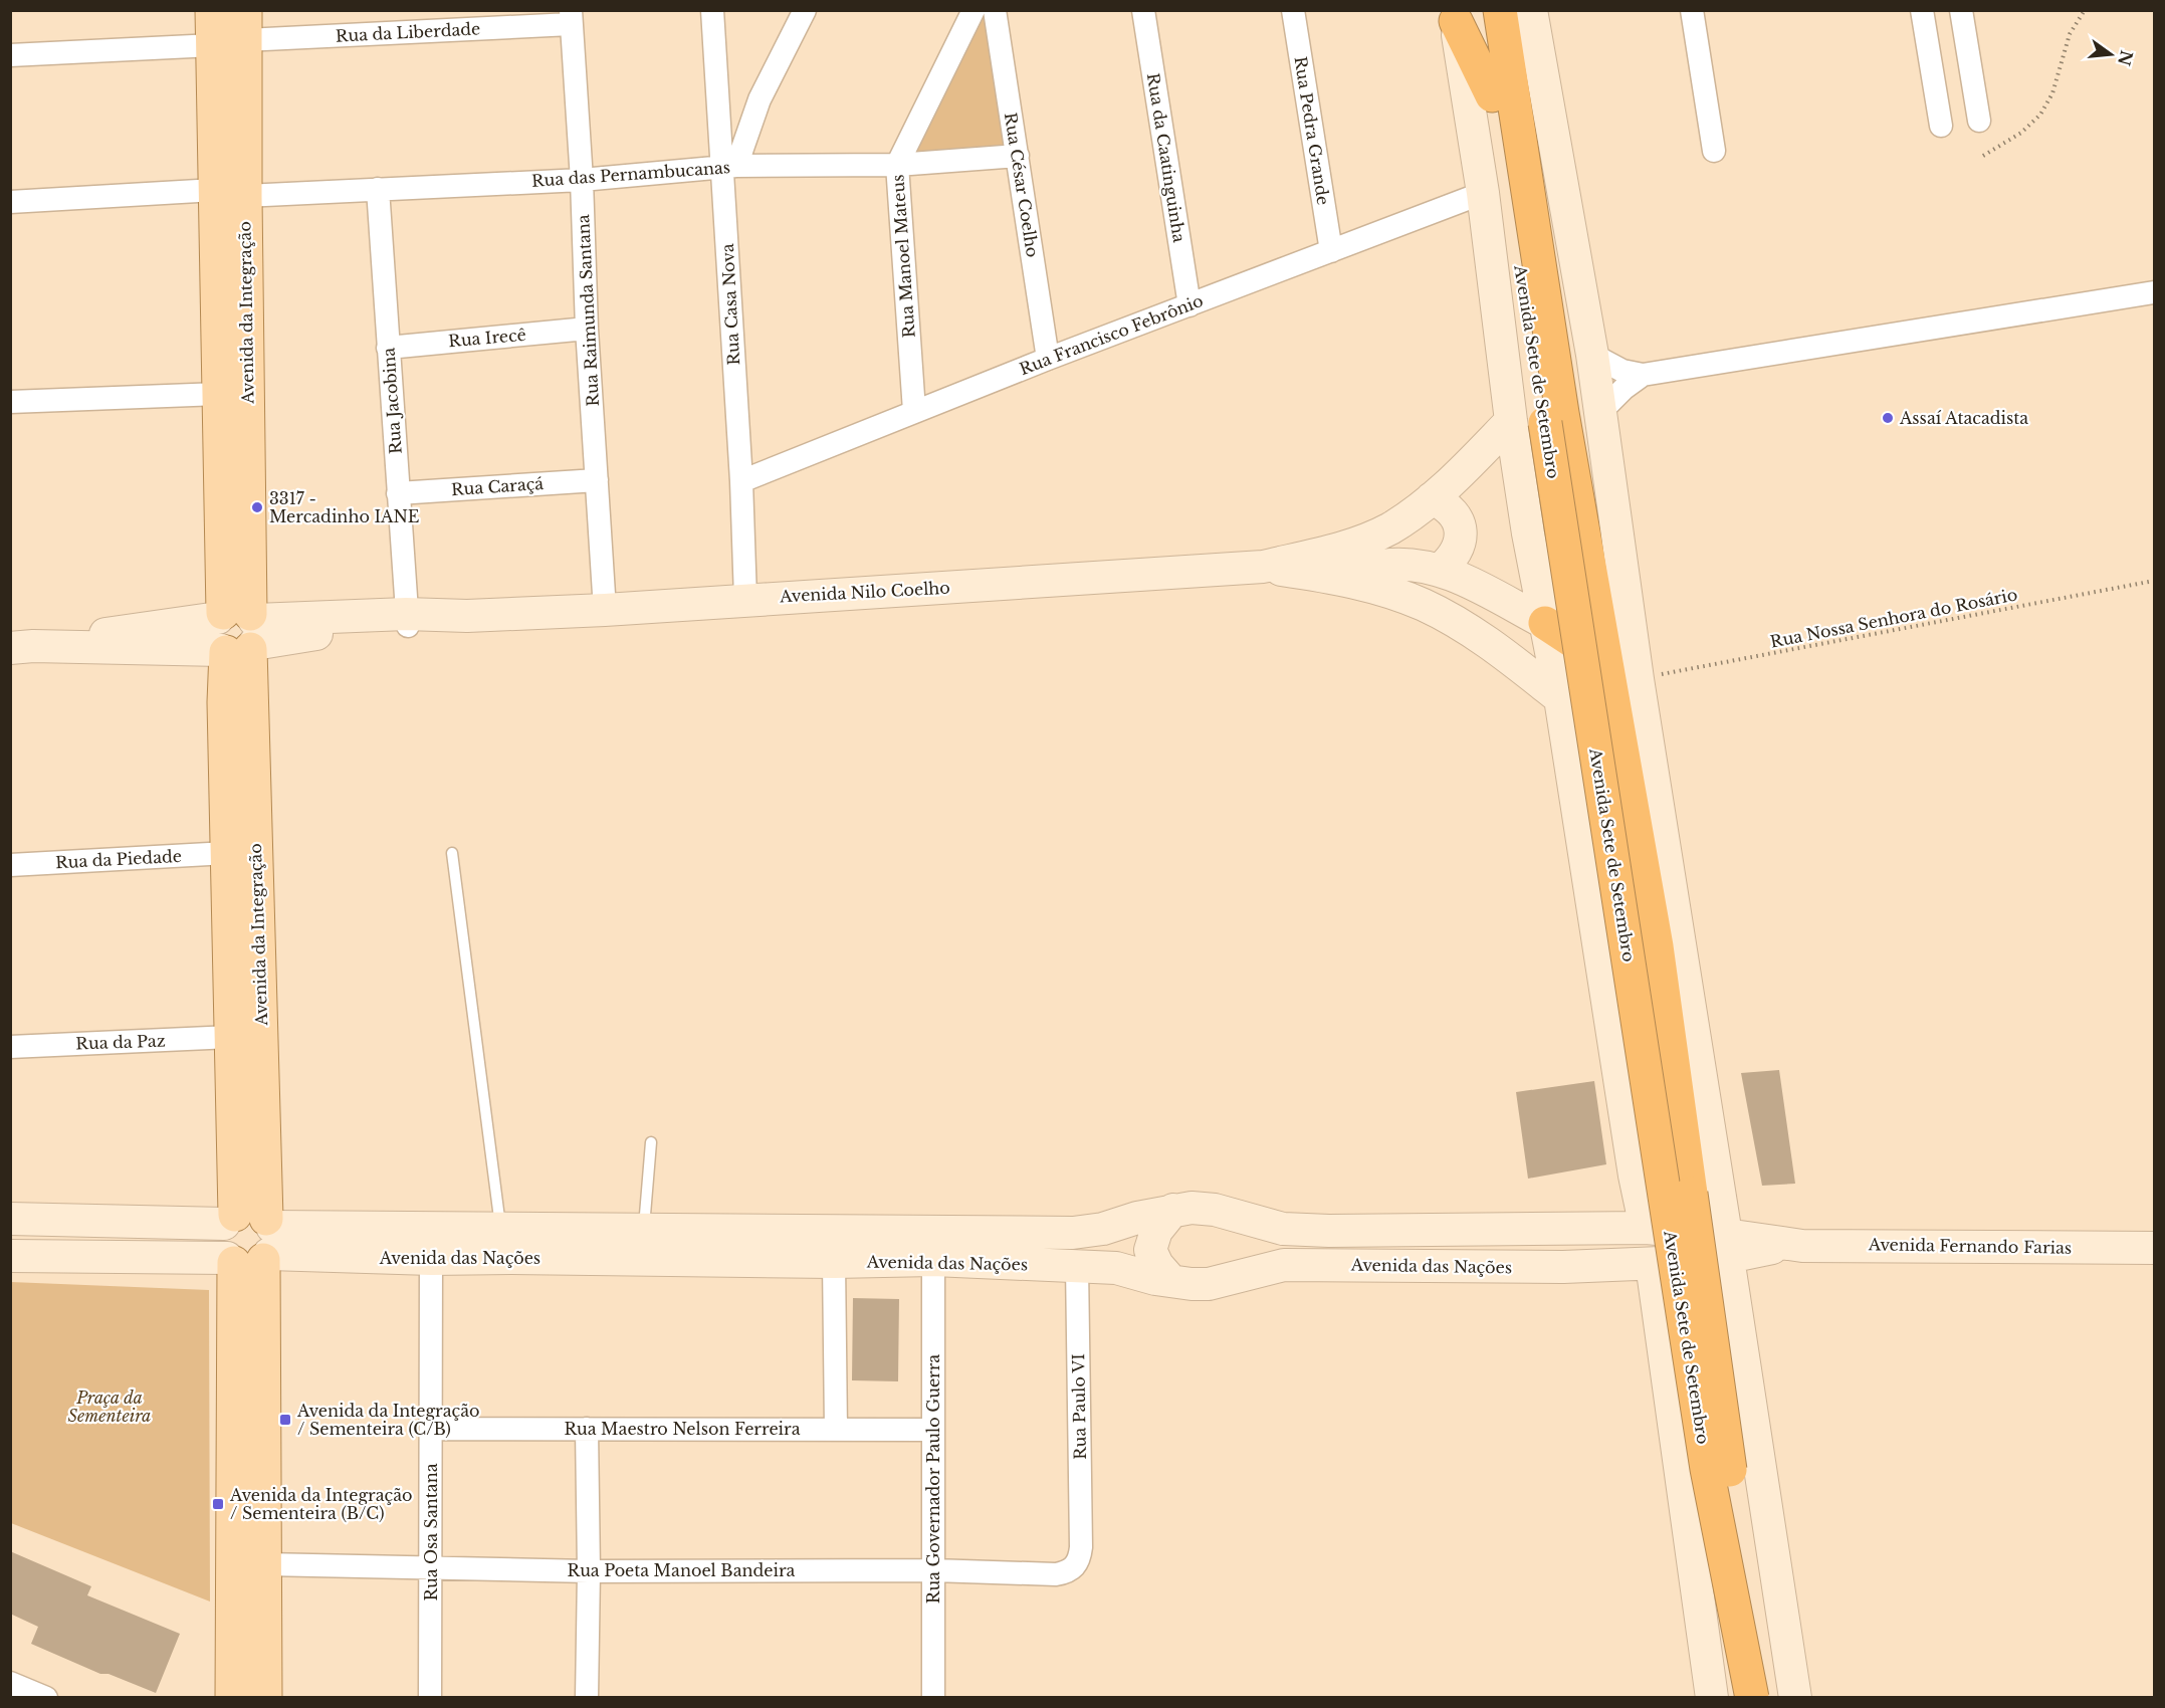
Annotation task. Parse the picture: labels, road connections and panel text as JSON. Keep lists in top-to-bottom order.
{
  "streets": {
    "highway": ["Avenida Sete de Setembro"],
    "main road": [
      "Avenida da Integração",
      "Avenida Nilo Coelho",
      "Avenida Fernando Farias",
      "Avenida das Nações"
    ],
    "street": [
      "Rua da Liberdade",
      "Rua Pedra Grande",
      "Rua da Caatinguinha",
      "Rua das Pernambucanas",
      "Rua César Coelho",
      "Rua Manoel Mateus",
      "Rua Casa Nova",
      "Rua Raimunda Santana",
      "Rua Francisco Febrônio",
      "Rua Irecê",
      "Rua Jacobina",
      "Rua Caraçá",
      "Rua da Piedade",
      "Rua da Paz",
      "Rua Paulo VI",
      "Rua Maestro Nelson Ferreira",
      "Rua Governador Paulo Guerra",
      "Rua Osa Santana",
      "Rua Poeta Manoel Bandeira"
    ],
    "path": ["Rua Nossa Senhora do Rosário"]
  },
  "crossings": [
    ["Rua da Liberdade", "Rua Raimunda Santana"],
    ["Rua da Liberdade", "Avenida da Integração"],
    ["Rua Pedra Grande", "Rua Francisco Febrônio"],
    ["Rua da Caatinguinha", "Rua Francisco Febrônio"],
    ["Rua das Pernambucanas", "Rua César Coelho"],
    ["Rua das Pernambucanas", "Rua Manoel Mateus"],
    ["Rua das Pernambucanas", "Rua Casa Nova"],
    ["Rua das Pernambucanas", "Rua Raimunda Santana"],
    ["Rua das Pernambucanas", "Avenida da Integração"],
    ["Rua das Pernambucanas", "Rua Jacobina"],
    ["Rua César Coelho", "Rua Francisco Febrônio"],
    ["Rua Manoel Mateus", "Rua Francisco Febrônio"],
    ["Rua Casa Nova", "Rua Francisco Febrônio"],
    ["Rua Casa Nova", "Avenida Nilo Coelho"],
    ["Rua Raimunda Santana", "Rua Irecê"],
    ["Rua Raimunda Santana", "Rua Caraçá"],
    ["Rua Raimunda Santana", "Avenida Nilo Coelho"],
    ["Avenida da Integração", "Avenida Nilo Coelho"],
    ["Avenida da Integração", "Rua da Piedade"],
    ["Avenida da Integração", "Rua da Paz"],
    ["Avenida da Integração", "Avenida das Nações"],
    ["Avenida da Integração", "Rua Poeta Manoel Bandeira"],
    ["Rua Francisco Febrônio", "Avenida Sete de Setembro"],
    ["Rua Irecê", "Rua Jacobina"],
    ["Avenida Sete de Setembro", "Avenida das Nações"],
    ["Rua Jacobina", "Rua Caraçá"],
    ["Rua Jacobina", "Avenida Nilo Coelho"],
    ["Avenida Fernando Farias", "Avenida das Nações"],
    ["Avenida das Nações", "Rua Paulo VI"],
    ["Avenida das Nações", "Rua Governador Paulo Guerra"],
    ["Avenida das Nações", "Rua Osa Santana"],
    ["Rua Paulo VI", "Rua Poeta Manoel Bandeira"],
    ["Rua Maestro Nelson Ferreira", "Rua Governador Paulo Guerra"],
    ["Rua Maestro Nelson Ferreira", "Rua Osa Santana"],
    ["Rua Governador Paulo Guerra", "Rua Poeta Manoel Bandeira"],
    ["Rua Osa Santana", "Rua Poeta Manoel Bandeira"]
  ],
  "parks": ["Praça da Sementeira"],
  "places": {
    "other": ["Assaí Atacadista", "3317 - Mercadinho IANE"],
    "transit": ["Avenida da Integração / Sementeira (C/B)", "Avenida da Integração / Sementeira (B/C)"]
  },
  "north": "right"
}
